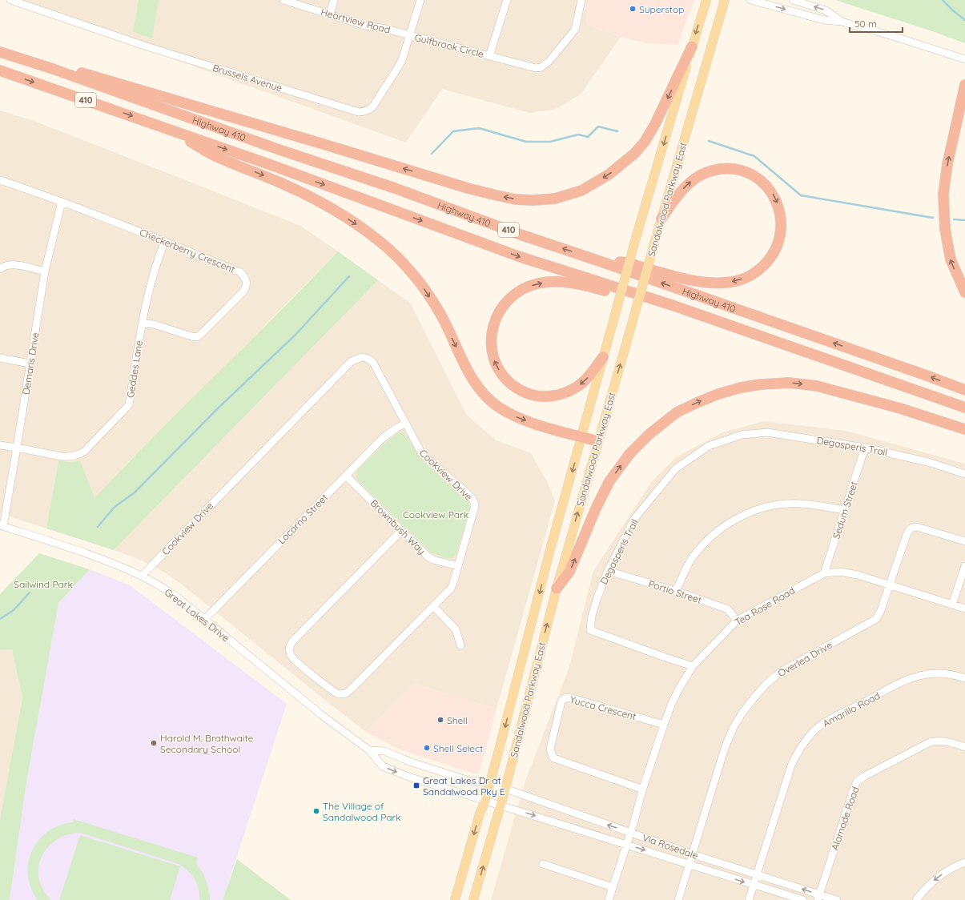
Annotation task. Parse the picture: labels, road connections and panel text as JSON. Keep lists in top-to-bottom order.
{
  "streets": {
    "highway": ["410", "Highway 410"],
    "main road": ["Sandalwood Parkway East"],
    "street": [
      "Heartview Road",
      "Gulfbrook Circle",
      "Brussels Avenue",
      "Checkerberry Crescent",
      "Demaris Drive",
      "Geddes Lane",
      "Degasperis Trail",
      "Cookview Drive",
      "Sedum Street",
      "Locarno Street",
      "Brownbush Way",
      "Portio Street",
      "Tea Rose Road",
      "Great Lakes Drive",
      "Overlea Drive",
      "Yucca Crescent",
      "Amarillo Road",
      "Alamode Road",
      "Via Rosedale"
    ]
  },
  "crossings": [
    ["Heartview Road", "Gulfbrook Circle"],
    ["Heartview Road", "Brussels Avenue"],
    ["Gulfbrook Circle", "Brussels Avenue"],
    ["Sandalwood Parkway East", "Great Lakes Drive"],
    ["Sandalwood Parkway East", "Via Rosedale"],
    ["Checkerberry Crescent", "Demaris Drive"],
    ["Checkerberry Crescent", "Geddes Lane"],
    ["Demaris Drive", "Geddes Lane"],
    ["Demaris Drive", "Great Lakes Drive"],
    ["Degasperis Trail", "Sedum Street"],
    ["Degasperis Trail", "Portio Street"],
    ["Degasperis Trail", "Tea Rose Road"],
    ["Cookview Drive", "Locarno Street"],
    ["Cookview Drive", "Brownbush Way"],
    ["Cookview Drive", "Great Lakes Drive"],
    ["Sedum Street", "Tea Rose Road"],
    ["Locarno Street", "Brownbush Way"],
    ["Locarno Street", "Great Lakes Drive"],
    ["Portio Street", "Tea Rose Road"],
    ["Tea Rose Road", "Overlea Drive"],
    ["Tea Rose Road", "Yucca Crescent"],
    ["Tea Rose Road", "Via Rosedale"],
    ["Great Lakes Drive", "Via Rosedale"],
    ["Overlea Drive", "Via Rosedale"],
    ["Amarillo Road", "Via Rosedale"],
    ["Alamode Road", "Via Rosedale"]
  ],
  "parks": ["Cookview Park", "Sailwind Park"],
  "places": {
    "other": [
      "Superstop",
      "Shell",
      "Harold M. Brathwaite Secondary School",
      "Shell Select",
      "The Village of Sandalwood Park"
    ],
    "transit": ["Great Lakes Dr at Sandalwood Pky E"]
  },
  "scale_bar": "50 m"
}
